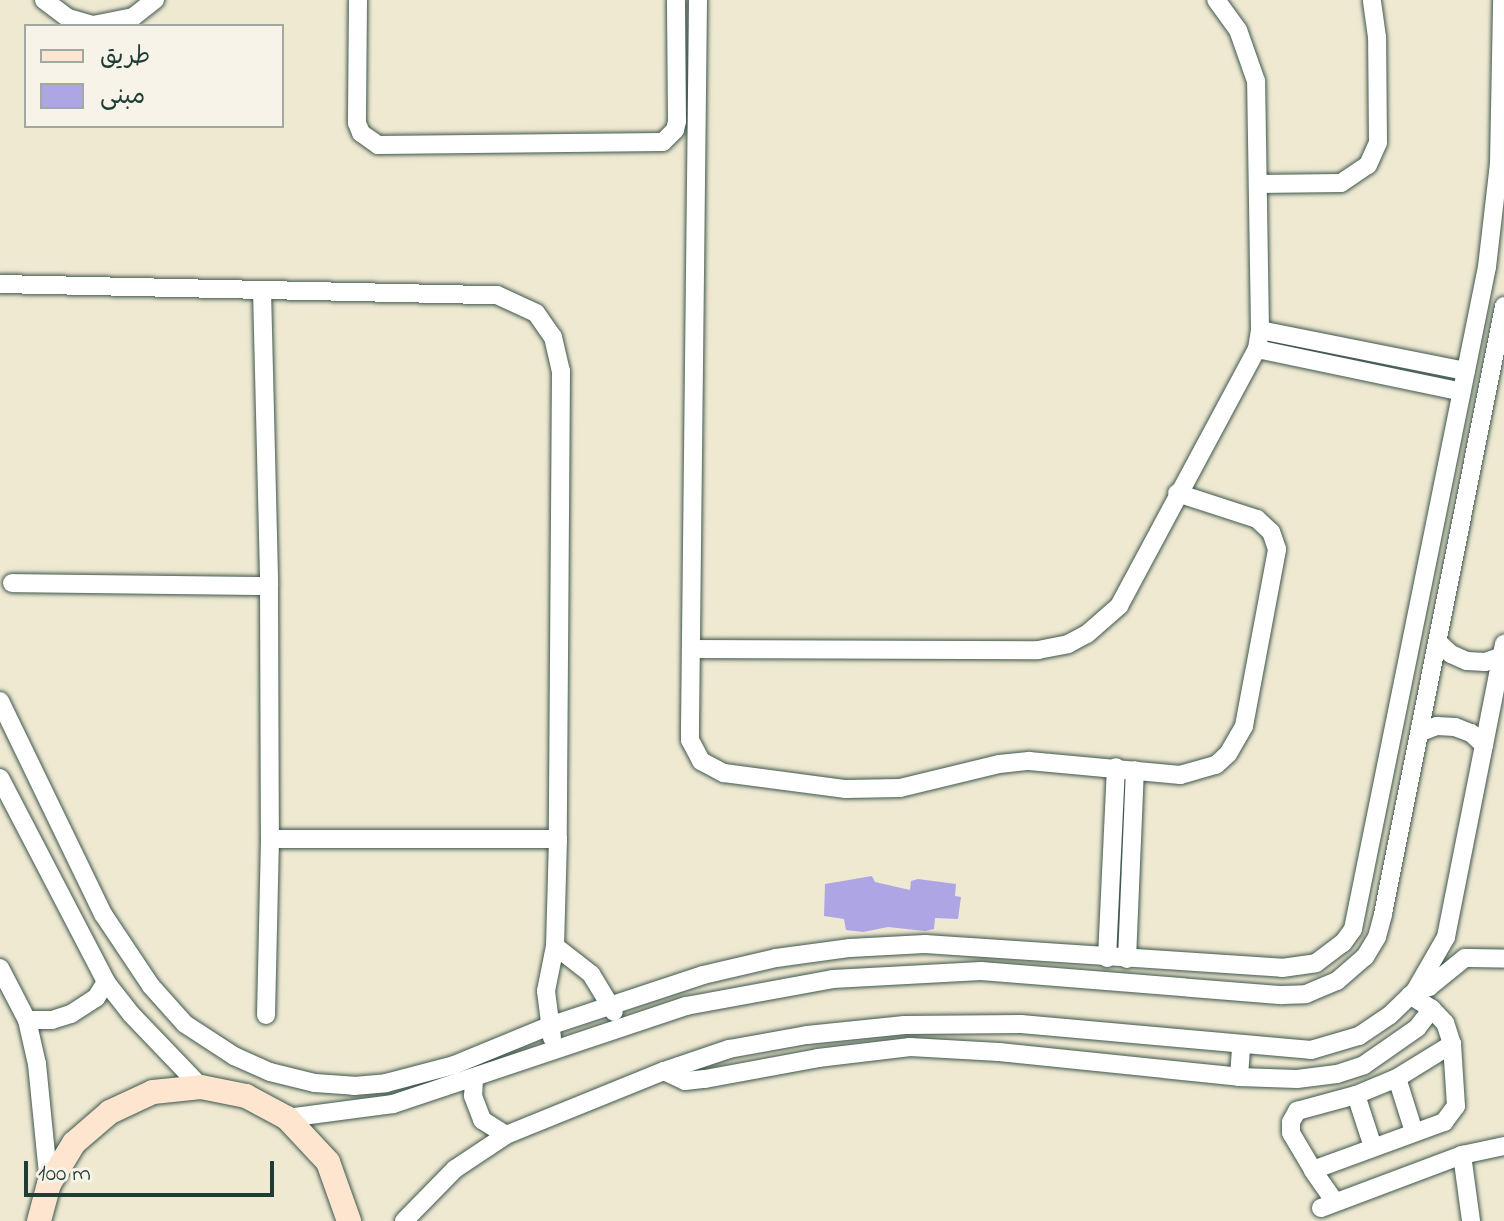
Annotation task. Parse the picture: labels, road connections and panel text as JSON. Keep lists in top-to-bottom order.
{
  "legend": ["طريق", "مبنى"],
  "scale_bar": "100 m"
}
